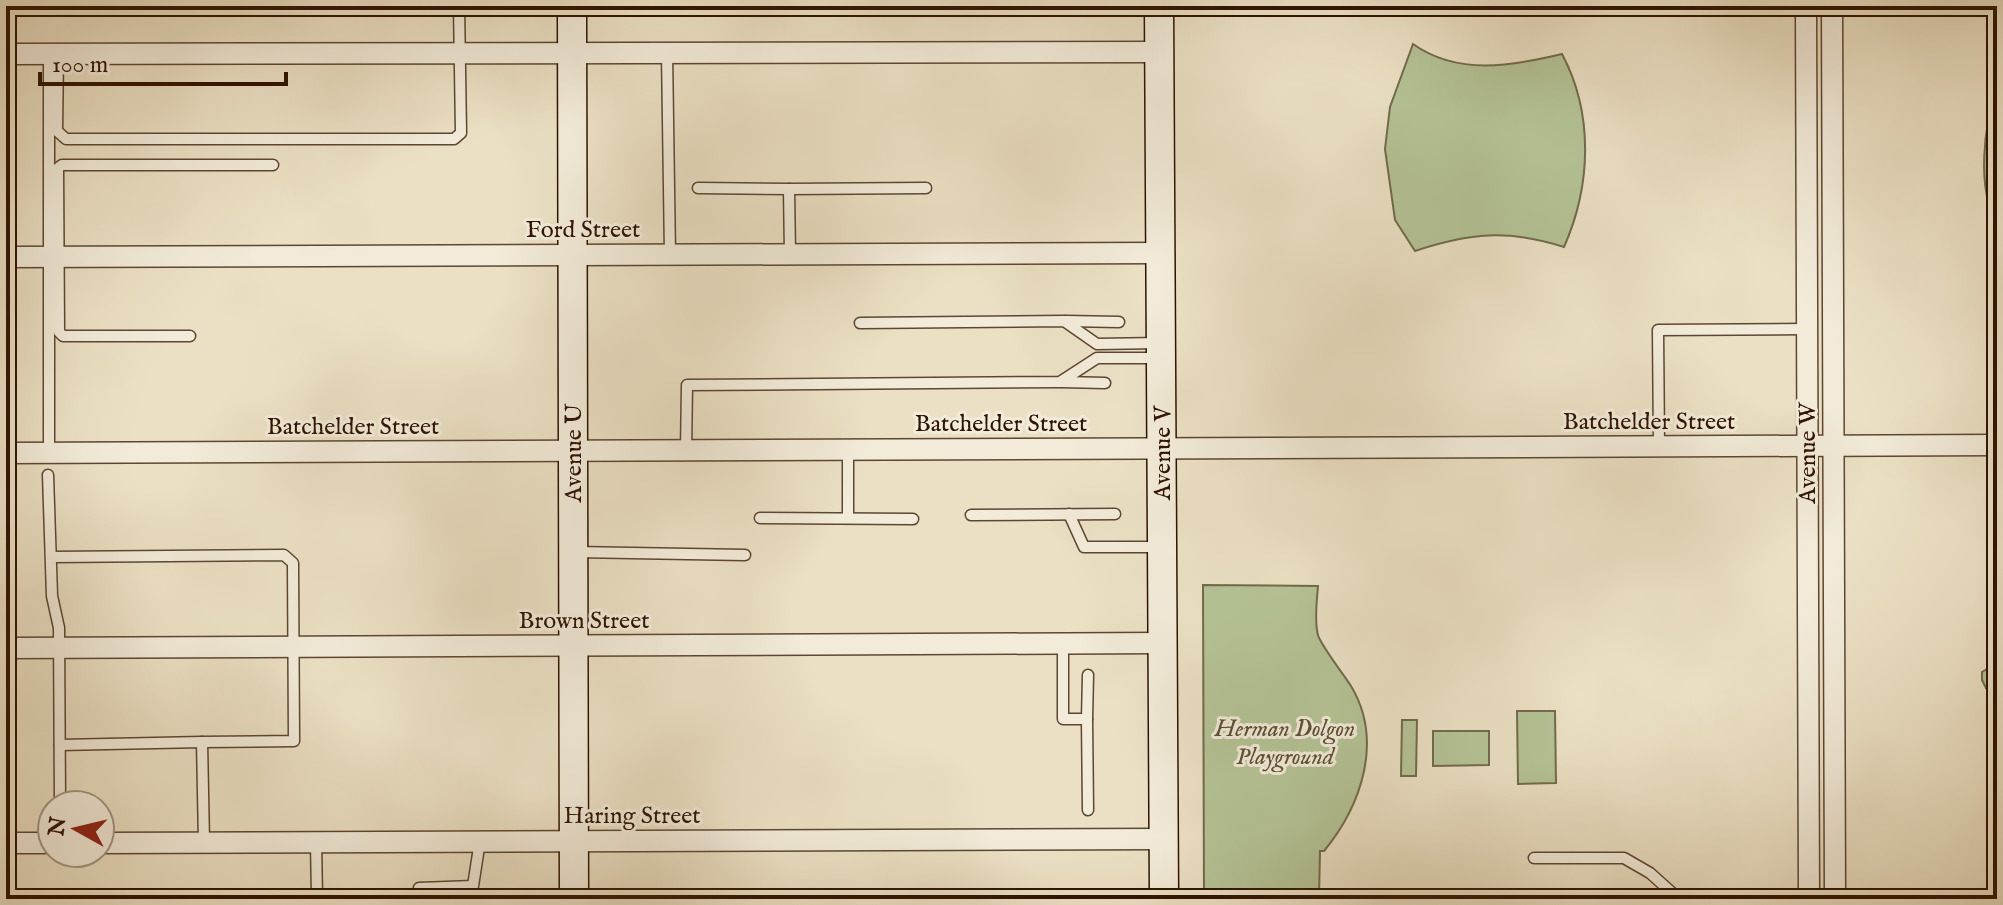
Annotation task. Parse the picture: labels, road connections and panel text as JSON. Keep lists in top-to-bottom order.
{
  "streets": {
    "main road": ["Avenue U", "Avenue V"],
    "street": [
      "Ford Street",
      "Batchelder Street",
      "Avenue W",
      "Brown Street",
      "Haring Street"
    ]
  },
  "crossings": [
    ["Ford Street", "Avenue U"],
    ["Ford Street", "Avenue V"],
    ["Batchelder Street", "Avenue U"],
    ["Batchelder Street", "Avenue V"],
    ["Batchelder Street", "Avenue W"],
    ["Avenue U", "Brown Street"],
    ["Avenue U", "Haring Street"],
    ["Avenue V", "Brown Street"],
    ["Avenue V", "Haring Street"]
  ],
  "parks": ["Herman Dolgon Playground"],
  "scale_bar": "100 m",
  "north": "left"
}
